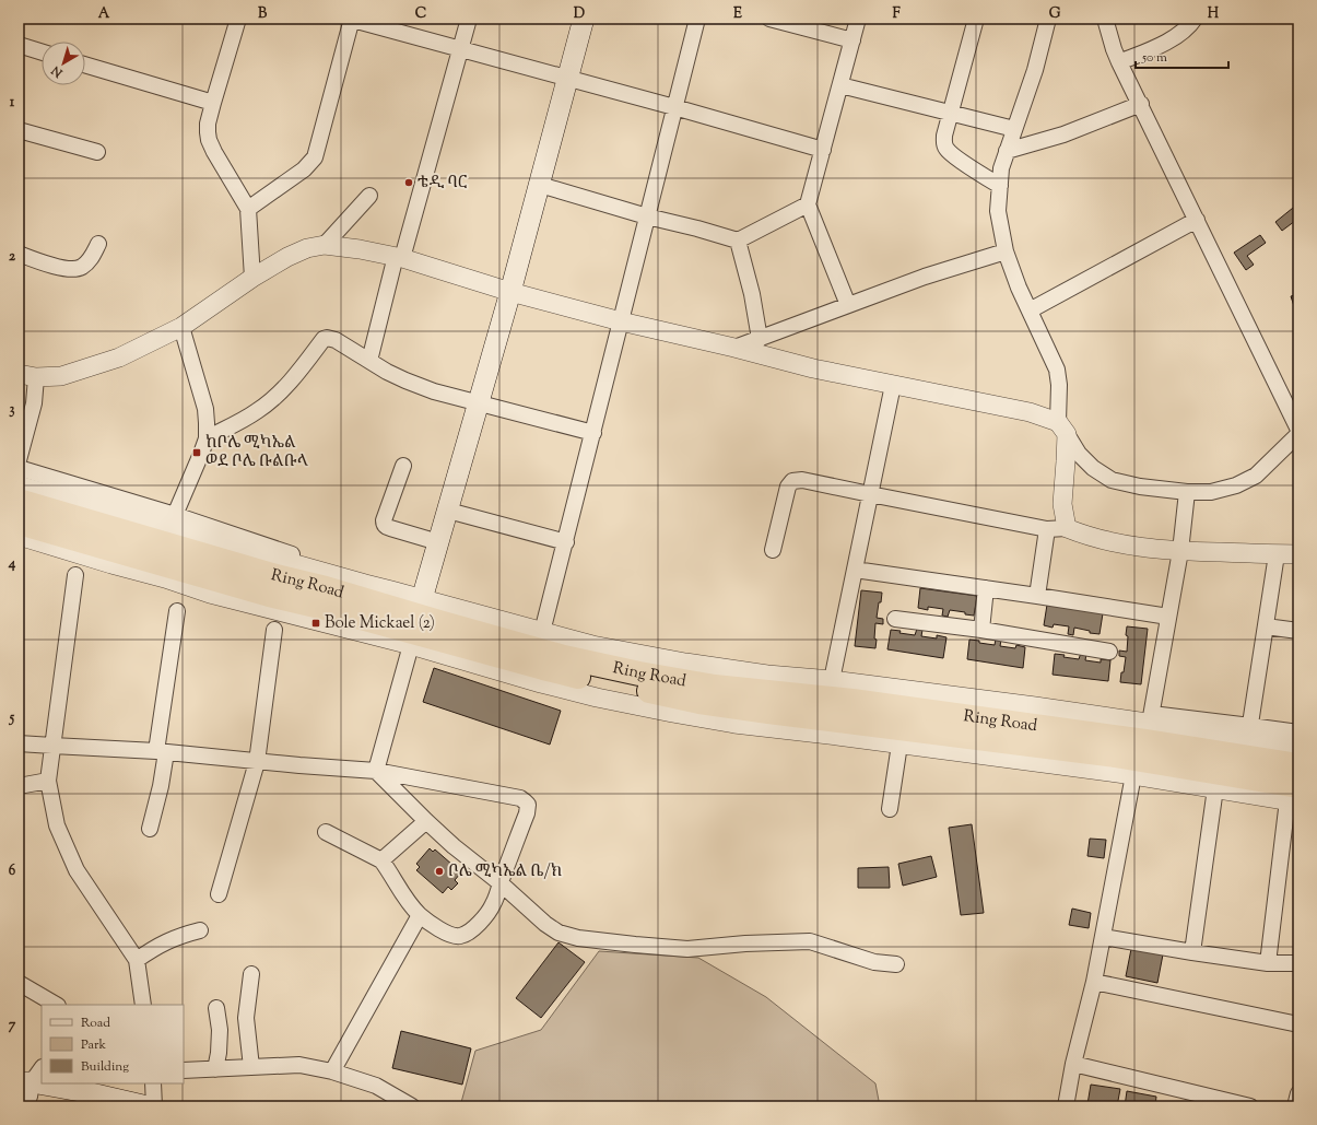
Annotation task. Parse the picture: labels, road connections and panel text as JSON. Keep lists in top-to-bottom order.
{
  "streets": {
    "highway": ["Ring Road"]
  },
  "places": {
    "other": ["ቴዲ ባር", "ቦሌ ሚካኤል ቤ/ክ"],
    "transit": ["ከቦሌ ሚካኤል ወደ ቦሌ ቡልቡላ", "Bole Mickael (2)"]
  },
  "legend": ["Road", "Park", "Building"],
  "scale_bar": "50 m",
  "north": "bottom left",
  "grid": {
    "columns": [
      "A",
      "B",
      "C",
      "D",
      "E",
      "F",
      "G",
      "H"
    ],
    "rows": [
      "1",
      "2",
      "3",
      "4",
      "5",
      "6",
      "7"
    ]
  }
}
